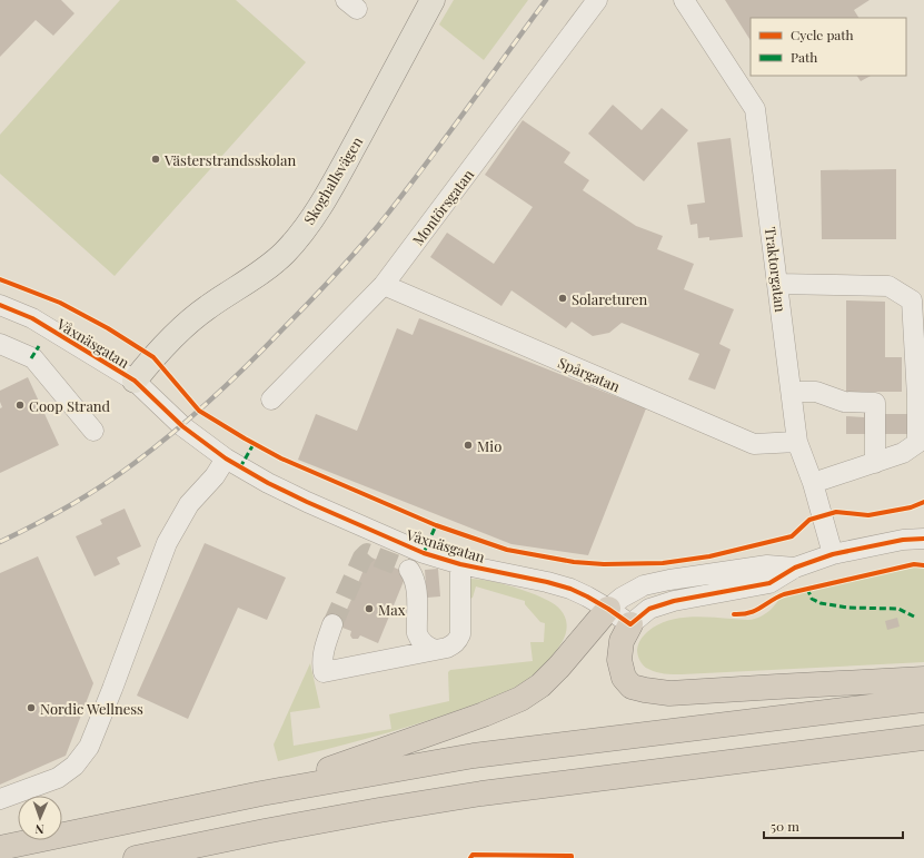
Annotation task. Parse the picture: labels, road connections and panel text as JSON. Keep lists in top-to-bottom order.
{
  "streets": {
    "main road": ["Skoghallsvägen"],
    "street": [
      "Montörsgatan",
      "Traktorgatan",
      "Våxnäsgatan",
      "Spårgatan"
    ]
  },
  "crossings": [
    ["Skoghallsvägen", "Våxnäsgatan"],
    ["Montörsgatan", "Spårgatan"],
    ["Traktorgatan", "Spårgatan"]
  ],
  "places": [
    "Västerstrandsskolan",
    "Solareturen",
    "Coop Strand",
    "Mio",
    "Max",
    "Nordic Wellness"
  ],
  "legend": ["Cycle path", "Path"],
  "scale_bar": "50 m",
  "north": "bottom"
}
